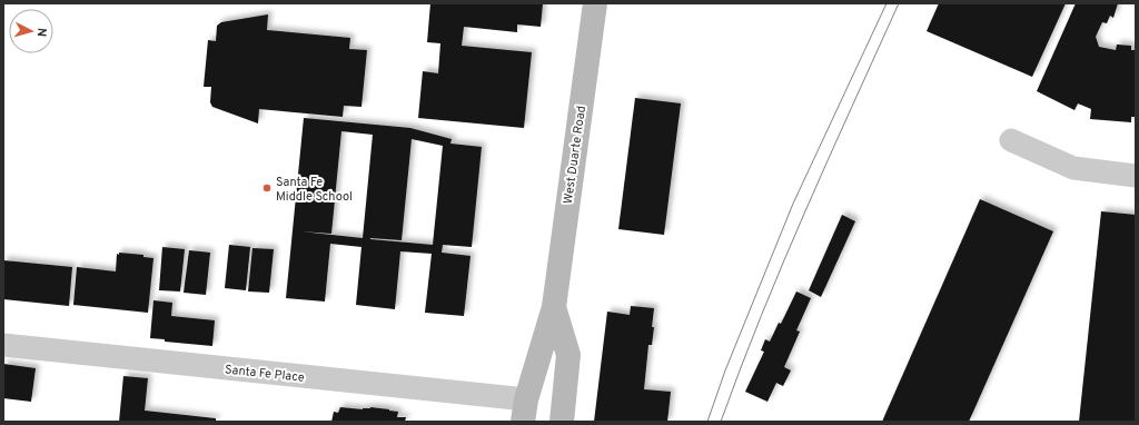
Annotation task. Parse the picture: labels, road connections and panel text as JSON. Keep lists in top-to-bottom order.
{
  "streets": {
    "main road": ["West Duarte Road"],
    "street": ["Santa Fe Place"]
  },
  "crossings": [
    ["West Duarte Road", "Santa Fe Place"]
  ],
  "places": ["Santa Fe Middle School"],
  "north": "right"
}
